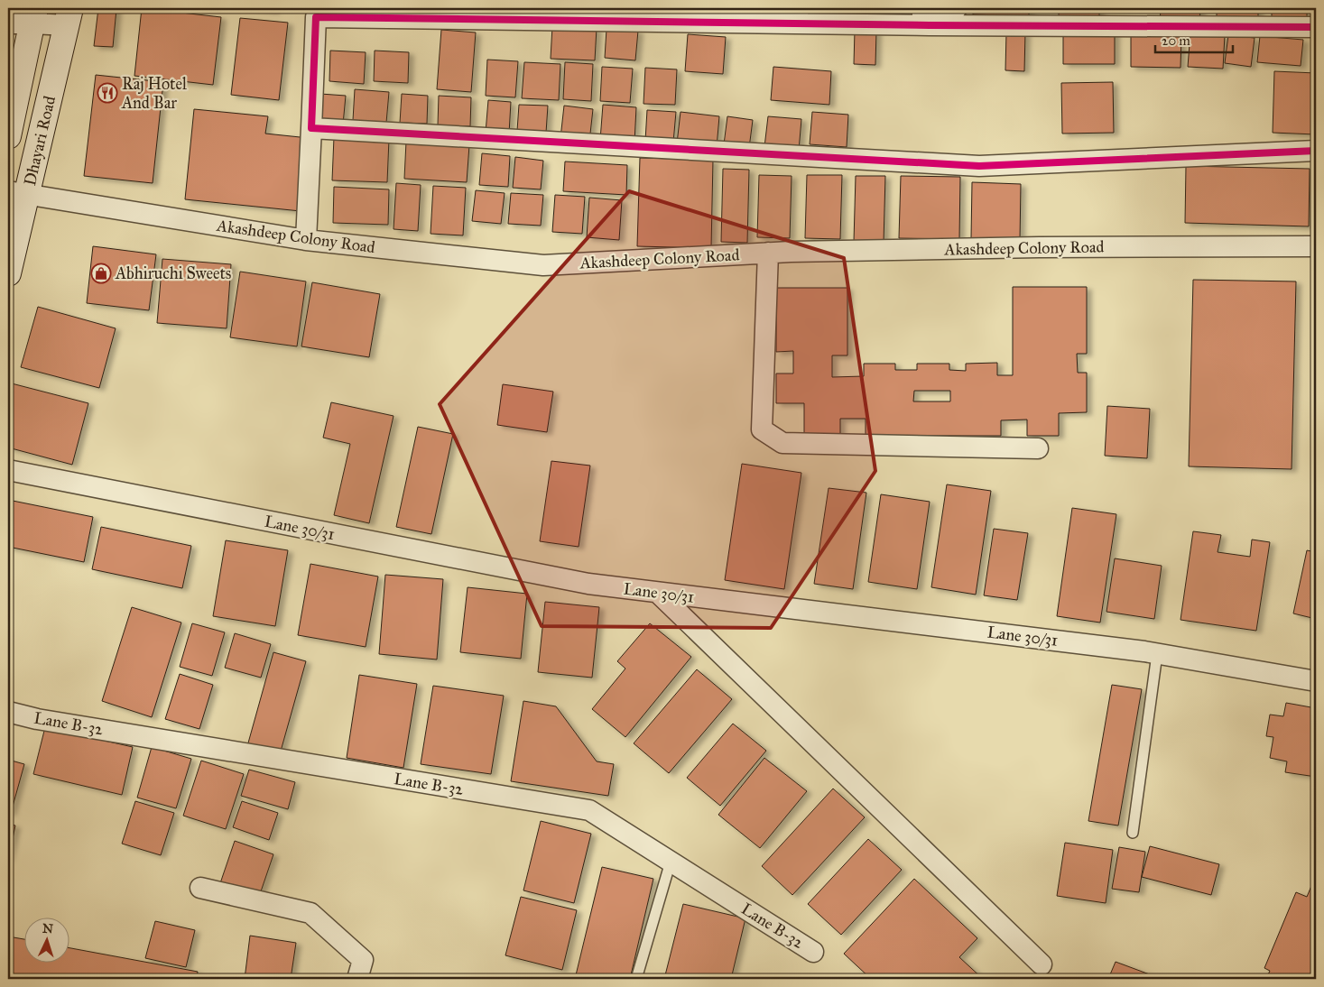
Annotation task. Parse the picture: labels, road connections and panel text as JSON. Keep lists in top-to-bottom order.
{
  "streets": {
    "main road": ["Dhayari Road"],
    "street": ["Akashdeep Colony Road", "Lane 30/31", "Lane B-32"]
  },
  "crossings": [
    ["Dhayari Road", "Akashdeep Colony Road"]
  ],
  "places": {
    "restaurant": ["Raj Hotel And Bar"],
    "shop": ["Abhiruchi Sweets"]
  },
  "scale_bar": "20 m",
  "north": "top"
}
